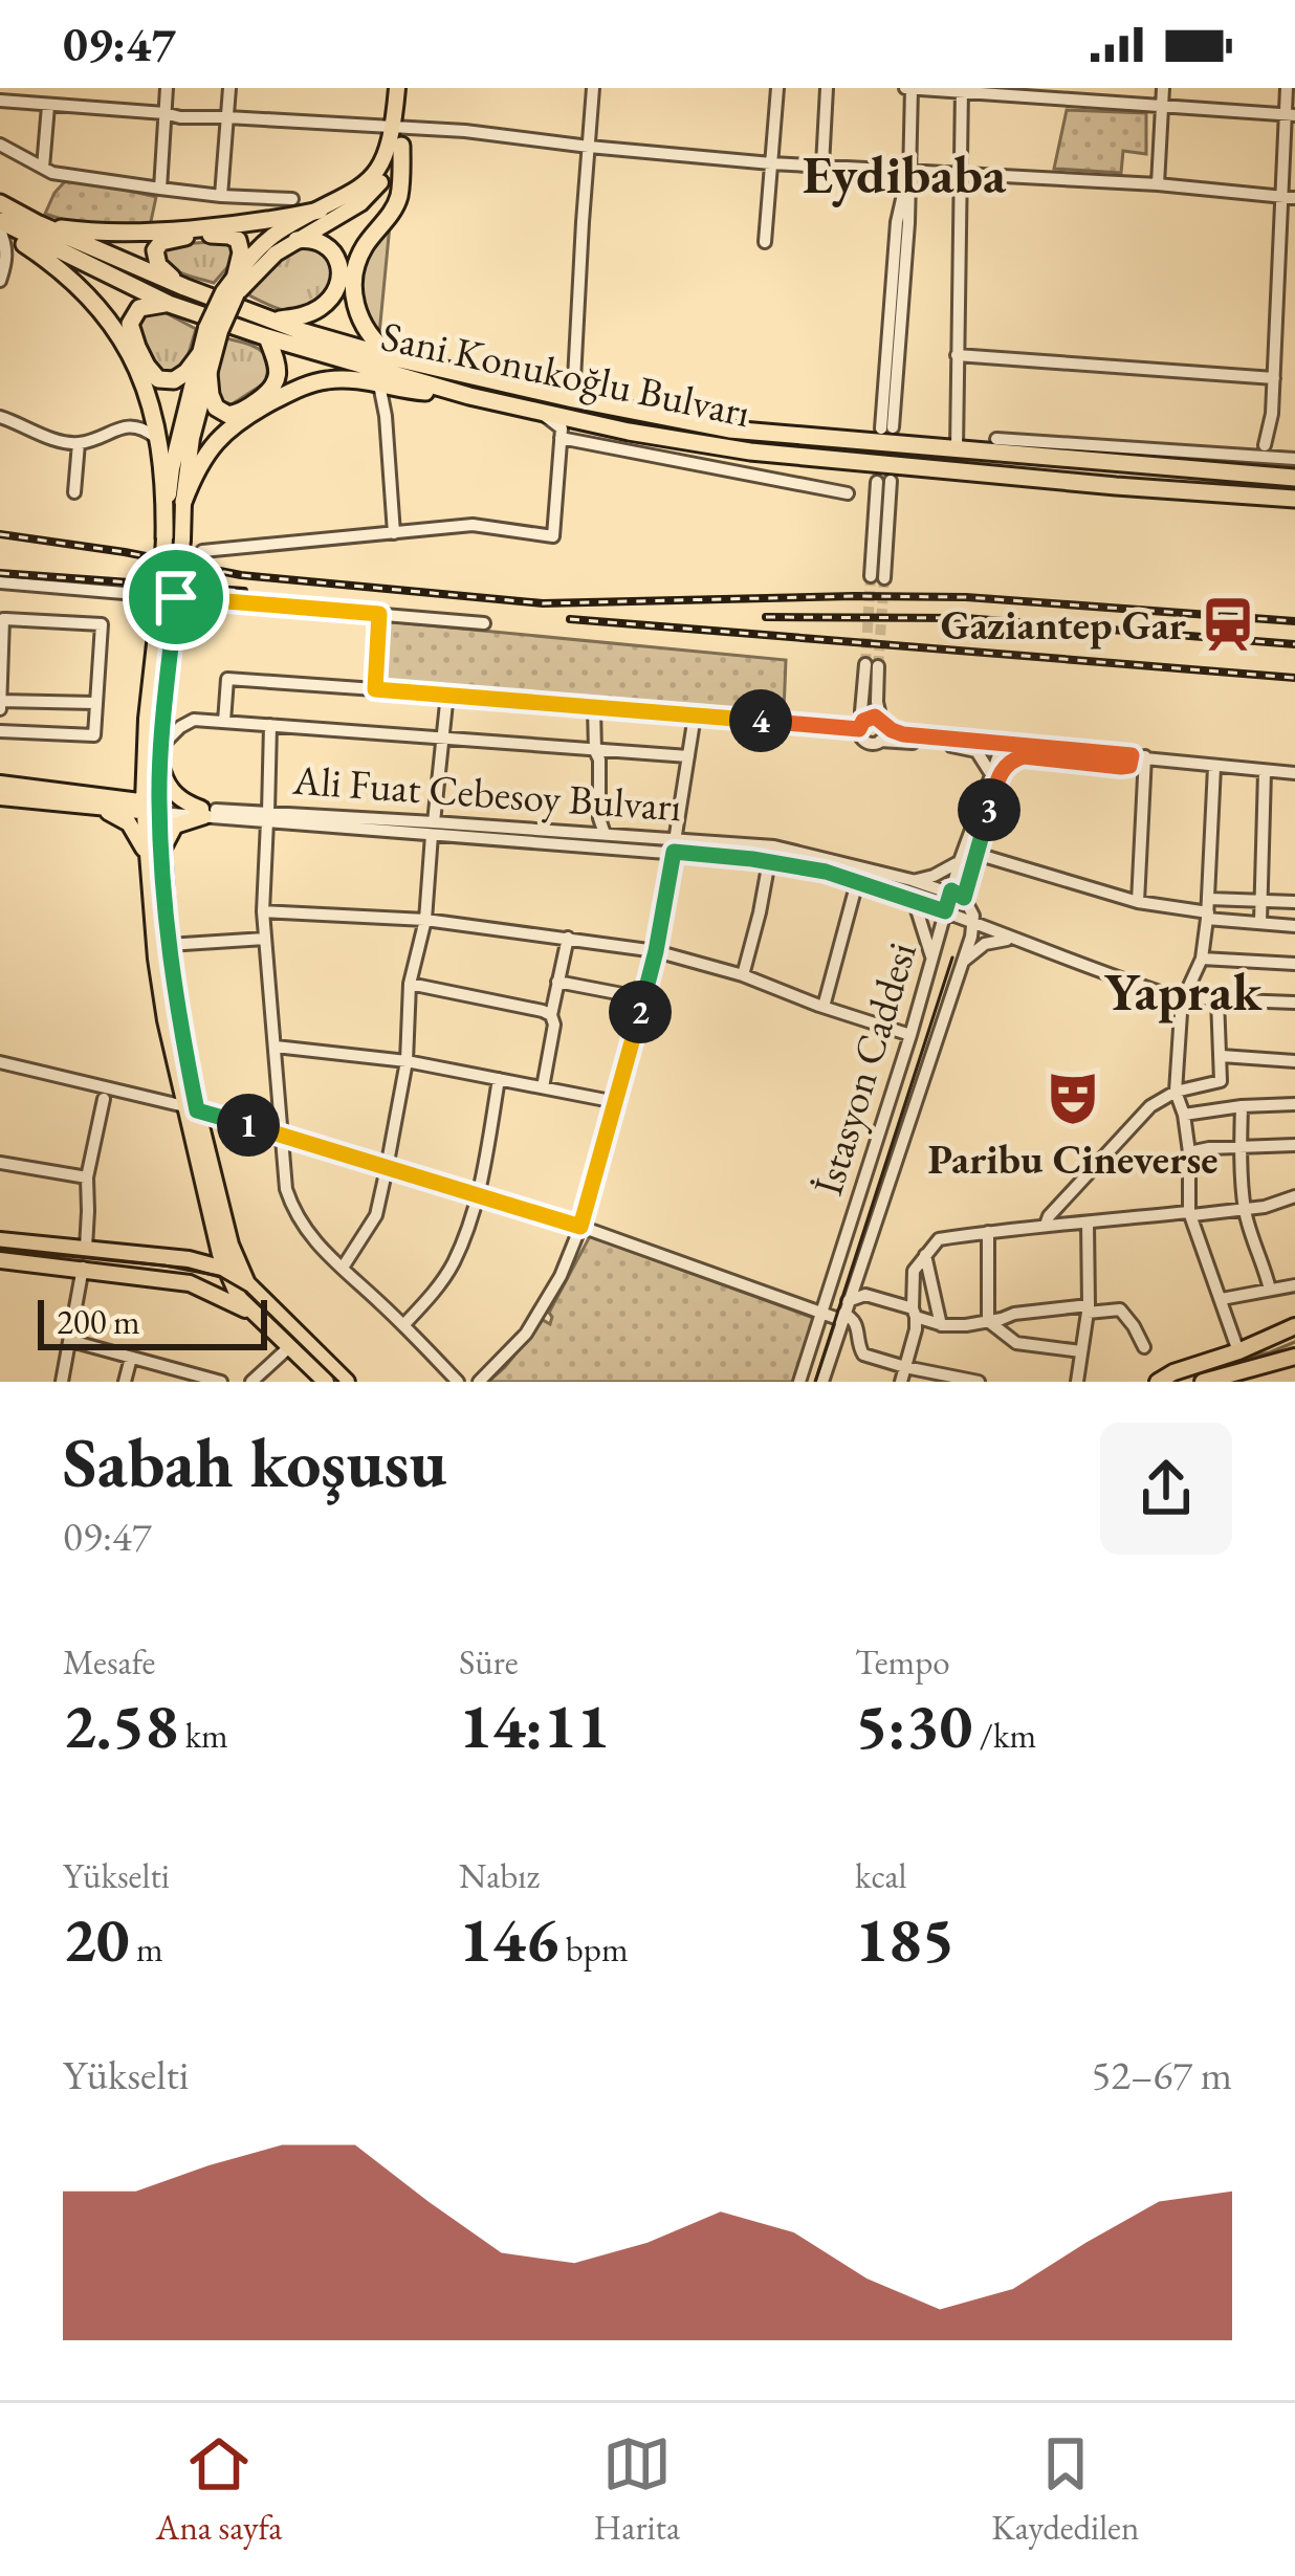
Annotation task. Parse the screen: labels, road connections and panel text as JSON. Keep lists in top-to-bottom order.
{
  "streets": {
    "highway": ["Sani Konukoğlu Bulvarı"],
    "main road": ["Ali Fuat Cebesoy Bulvarı"],
    "street": ["İstasyon Caddesi"]
  },
  "crossings": [
    ["Ali Fuat Cebesoy Bulvarı", "İstasyon Caddesi"]
  ],
  "districts": ["Eydibaba", "Yaprak"],
  "places": {
    "station": ["Gaziantep Gar"],
    "theatre": ["Paribu Cineverse"]
  },
  "scale_bar": "200 m",
  "page": {
    "status": "09:47",
    "pins": [
      "4",
      "3",
      "2",
      "1"
    ],
    "scale": "200 m",
    "heading": ["Sabah koşusu", "09:47"],
    "stats": [
      ["Mesafe", "2.58 km"],
      ["Süre", "14:11"],
      ["Tempo", "5:30 /km"],
      ["Yükselti", "20 m"],
      ["Nabız", "146 bpm"],
      ["kcal", "185"]
    ],
    "chart": ["Yükselti", "52–67 m"],
    "tabs": ["Ana sayfa", "Harita", "Kaydedilen"]
  }
}
